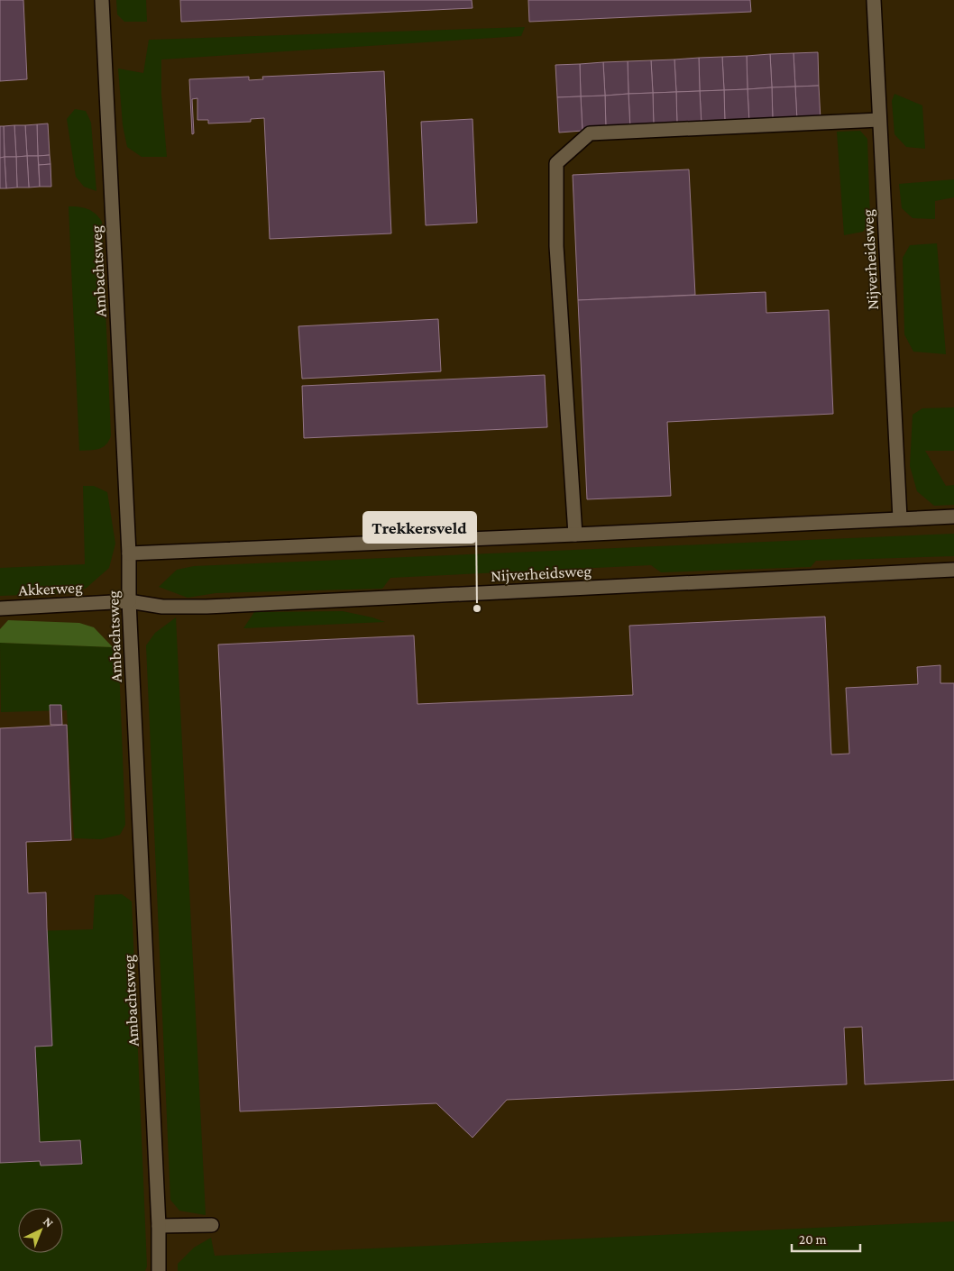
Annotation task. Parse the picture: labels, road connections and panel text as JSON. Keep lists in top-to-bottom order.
{
  "streets": {
    "street": ["Nijverheidsweg", "Ambachtsweg", "Akkerweg"]
  },
  "crossings": [
    ["Nijverheidsweg", "Ambachtsweg"],
    ["Nijverheidsweg", "Akkerweg"],
    ["Ambachtsweg", "Akkerweg"]
  ],
  "places": ["Trekkersveld"],
  "scale_bar": "20 m",
  "north": "top right"
}
